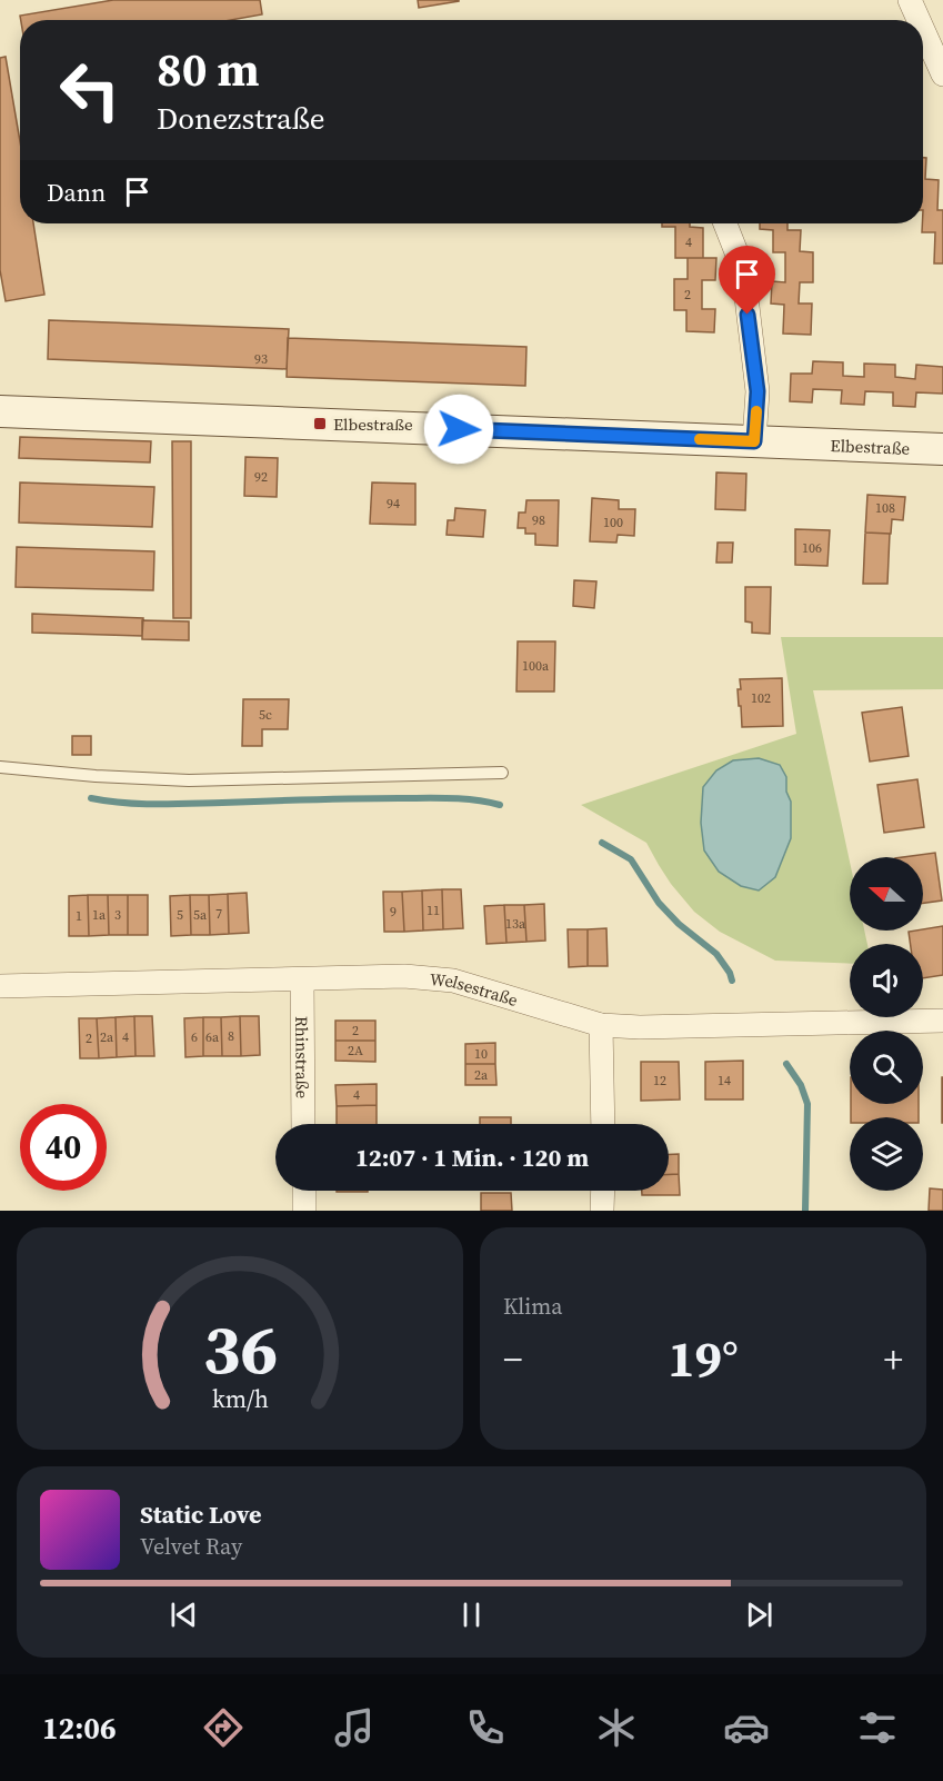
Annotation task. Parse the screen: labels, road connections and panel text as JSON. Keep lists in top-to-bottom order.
{
  "streets": {
    "street": ["Elbestraße", "Welsestraße", "Rhinstraße"]
  },
  "crossings": [
    ["Welsestraße", "Rhinstraße"]
  ],
  "places": {
    "transit": ["Elbestraße"]
  },
  "house_numbers": [
    "4",
    "2",
    "93",
    "92",
    "94",
    "108",
    "98",
    "100",
    "106",
    "100a",
    "102",
    "5c",
    "11",
    "9",
    "7",
    "1a",
    "3",
    "5",
    "5a",
    "1",
    "13a",
    "2",
    "8",
    "2a",
    "4",
    "6",
    "6a",
    "2",
    "2A",
    "10",
    "2a",
    "12",
    "14",
    "4"
  ],
  "north": "left",
  "page": {
    "turn": ["80 m", "Donezstraße"],
    "then": "Dann",
    "limit": "40",
    "trip": "12:07 · 1 Min. · 120 m",
    "tile": "Klima",
    "heat": ["−", "19°", "+"],
    "song": ["Static Love", "Velvet Ray"],
    "tabs": "12:06",
    "gauge": ["36", "km/h"]
  }
}
